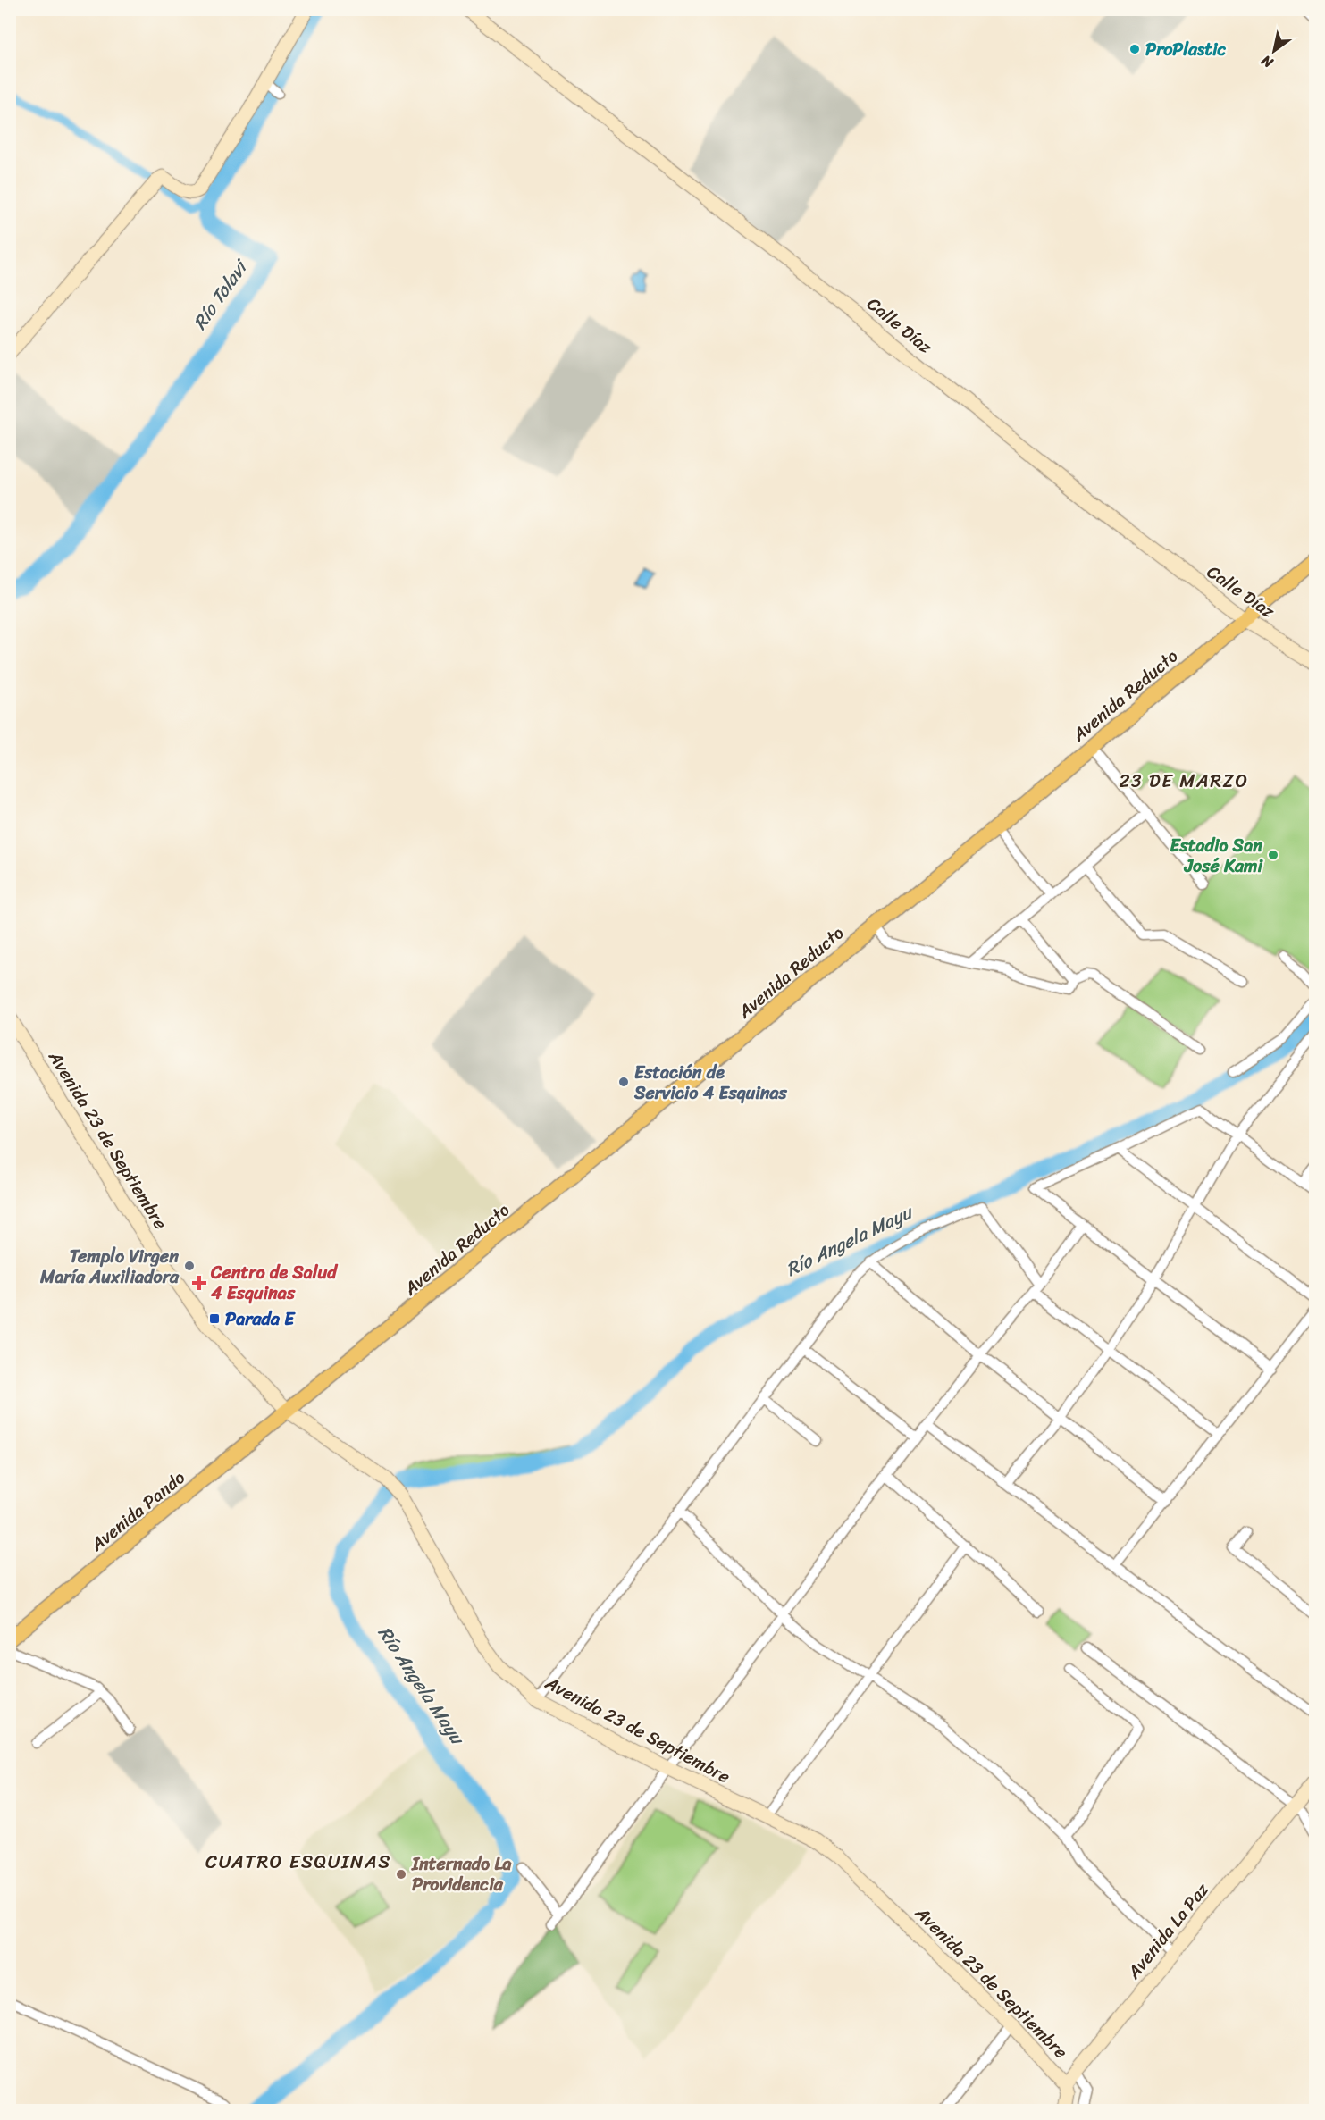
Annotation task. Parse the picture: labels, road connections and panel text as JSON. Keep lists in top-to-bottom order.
{
  "streets": {
    "main road": [
      "Calle Díaz",
      "Avenida Reducto",
      "Avenida 23 de Septiembre",
      "Avenida Pando",
      "Avenida La Paz"
    ]
  },
  "crossings": [
    ["Calle Díaz", "Avenida Reducto"],
    ["Avenida Reducto", "Avenida 23 de Septiembre"],
    ["Avenida Reducto", "Avenida Pando"],
    ["Avenida 23 de Septiembre", "Avenida Pando"],
    ["Avenida 23 de Septiembre", "Avenida La Paz"]
  ],
  "districts": ["23 DE MARZO", "CUATRO ESQUINAS"],
  "water": ["Río Tolavi", "Río Angela Mayu"],
  "places": {
    "other": [
      "ProPlastic",
      "Estadio San José Kami",
      "Estación de Servicio 4 Esquinas",
      "Templo Virgen María Auxiliadora",
      "Internado La Providencia"
    ],
    "health": ["Centro de Salud 4 Esquinas"],
    "transit": ["Parada E"]
  },
  "north": "bottom left"
}
